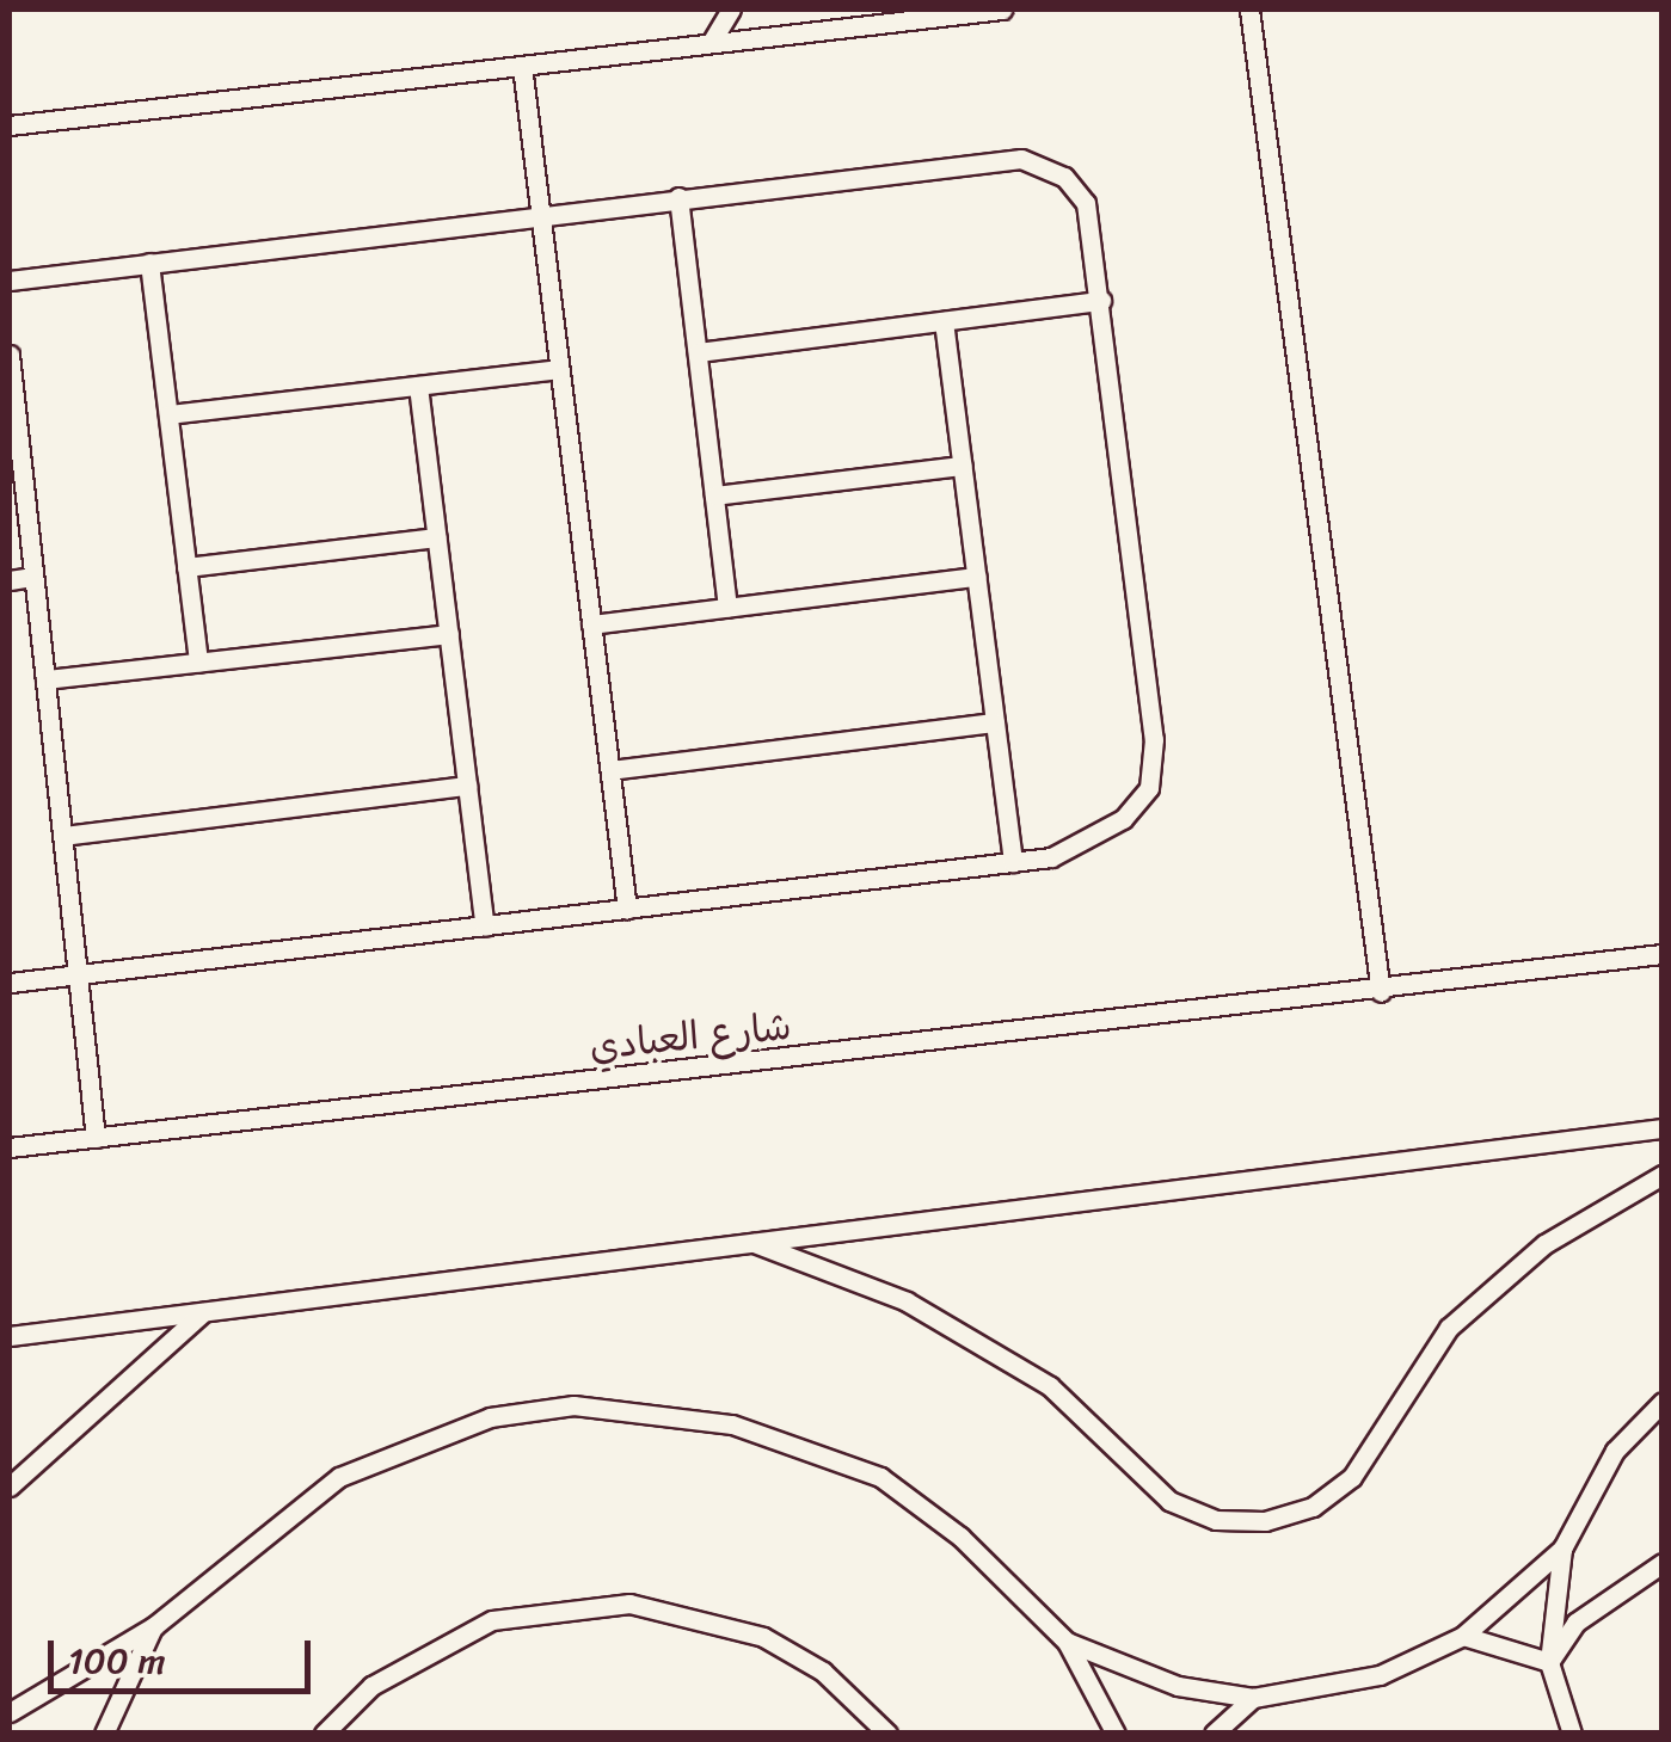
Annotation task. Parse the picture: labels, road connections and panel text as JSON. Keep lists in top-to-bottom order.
{
  "streets": {
    "street": ["شارع العبادي"]
  },
  "scale_bar": "100 m"
}
